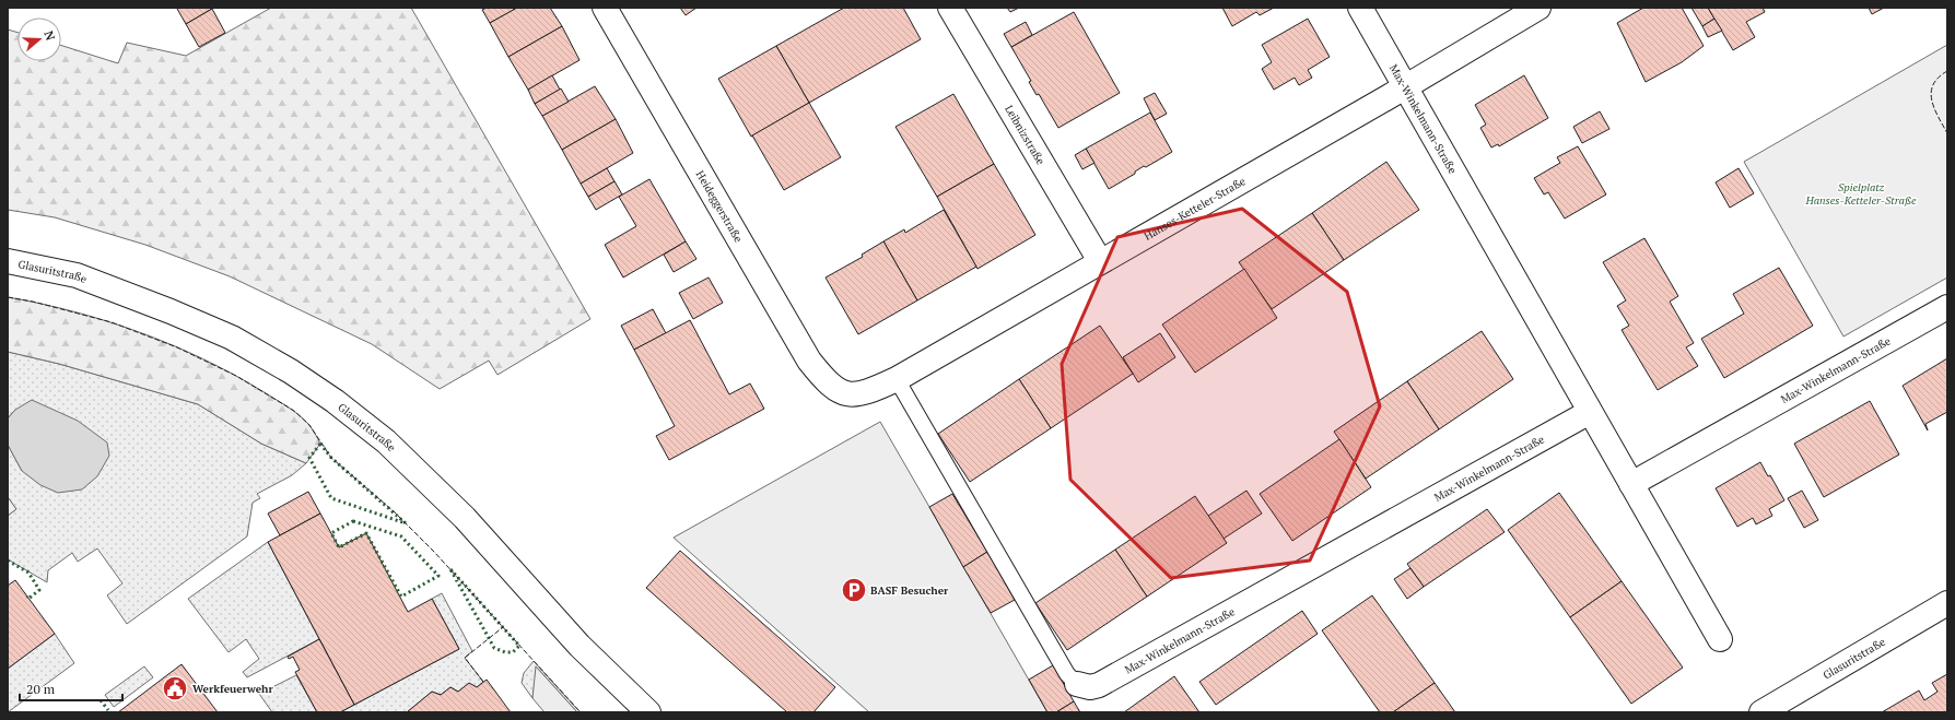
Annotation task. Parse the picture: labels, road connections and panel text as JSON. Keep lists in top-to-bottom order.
{
  "streets": {
    "street": [
      "Max-Winkelmann-Straße",
      "Leibnizstraße",
      "Heideggerstraße",
      "Hanses-Ketteler-Straße",
      "Glasuritstraße"
    ]
  },
  "crossings": [
    ["Max-Winkelmann-Straße", "Hanses-Ketteler-Straße"],
    ["Leibnizstraße", "Hanses-Ketteler-Straße"],
    ["Heideggerstraße", "Hanses-Ketteler-Straße"]
  ],
  "parks": ["Spielplatz Hanses-Ketteler-Straße"],
  "places": {
    "parking": ["BASF Besucher"],
    "public building": ["Werkfeuerwehr"]
  },
  "scale_bar": "20 m",
  "north": "right"
}
